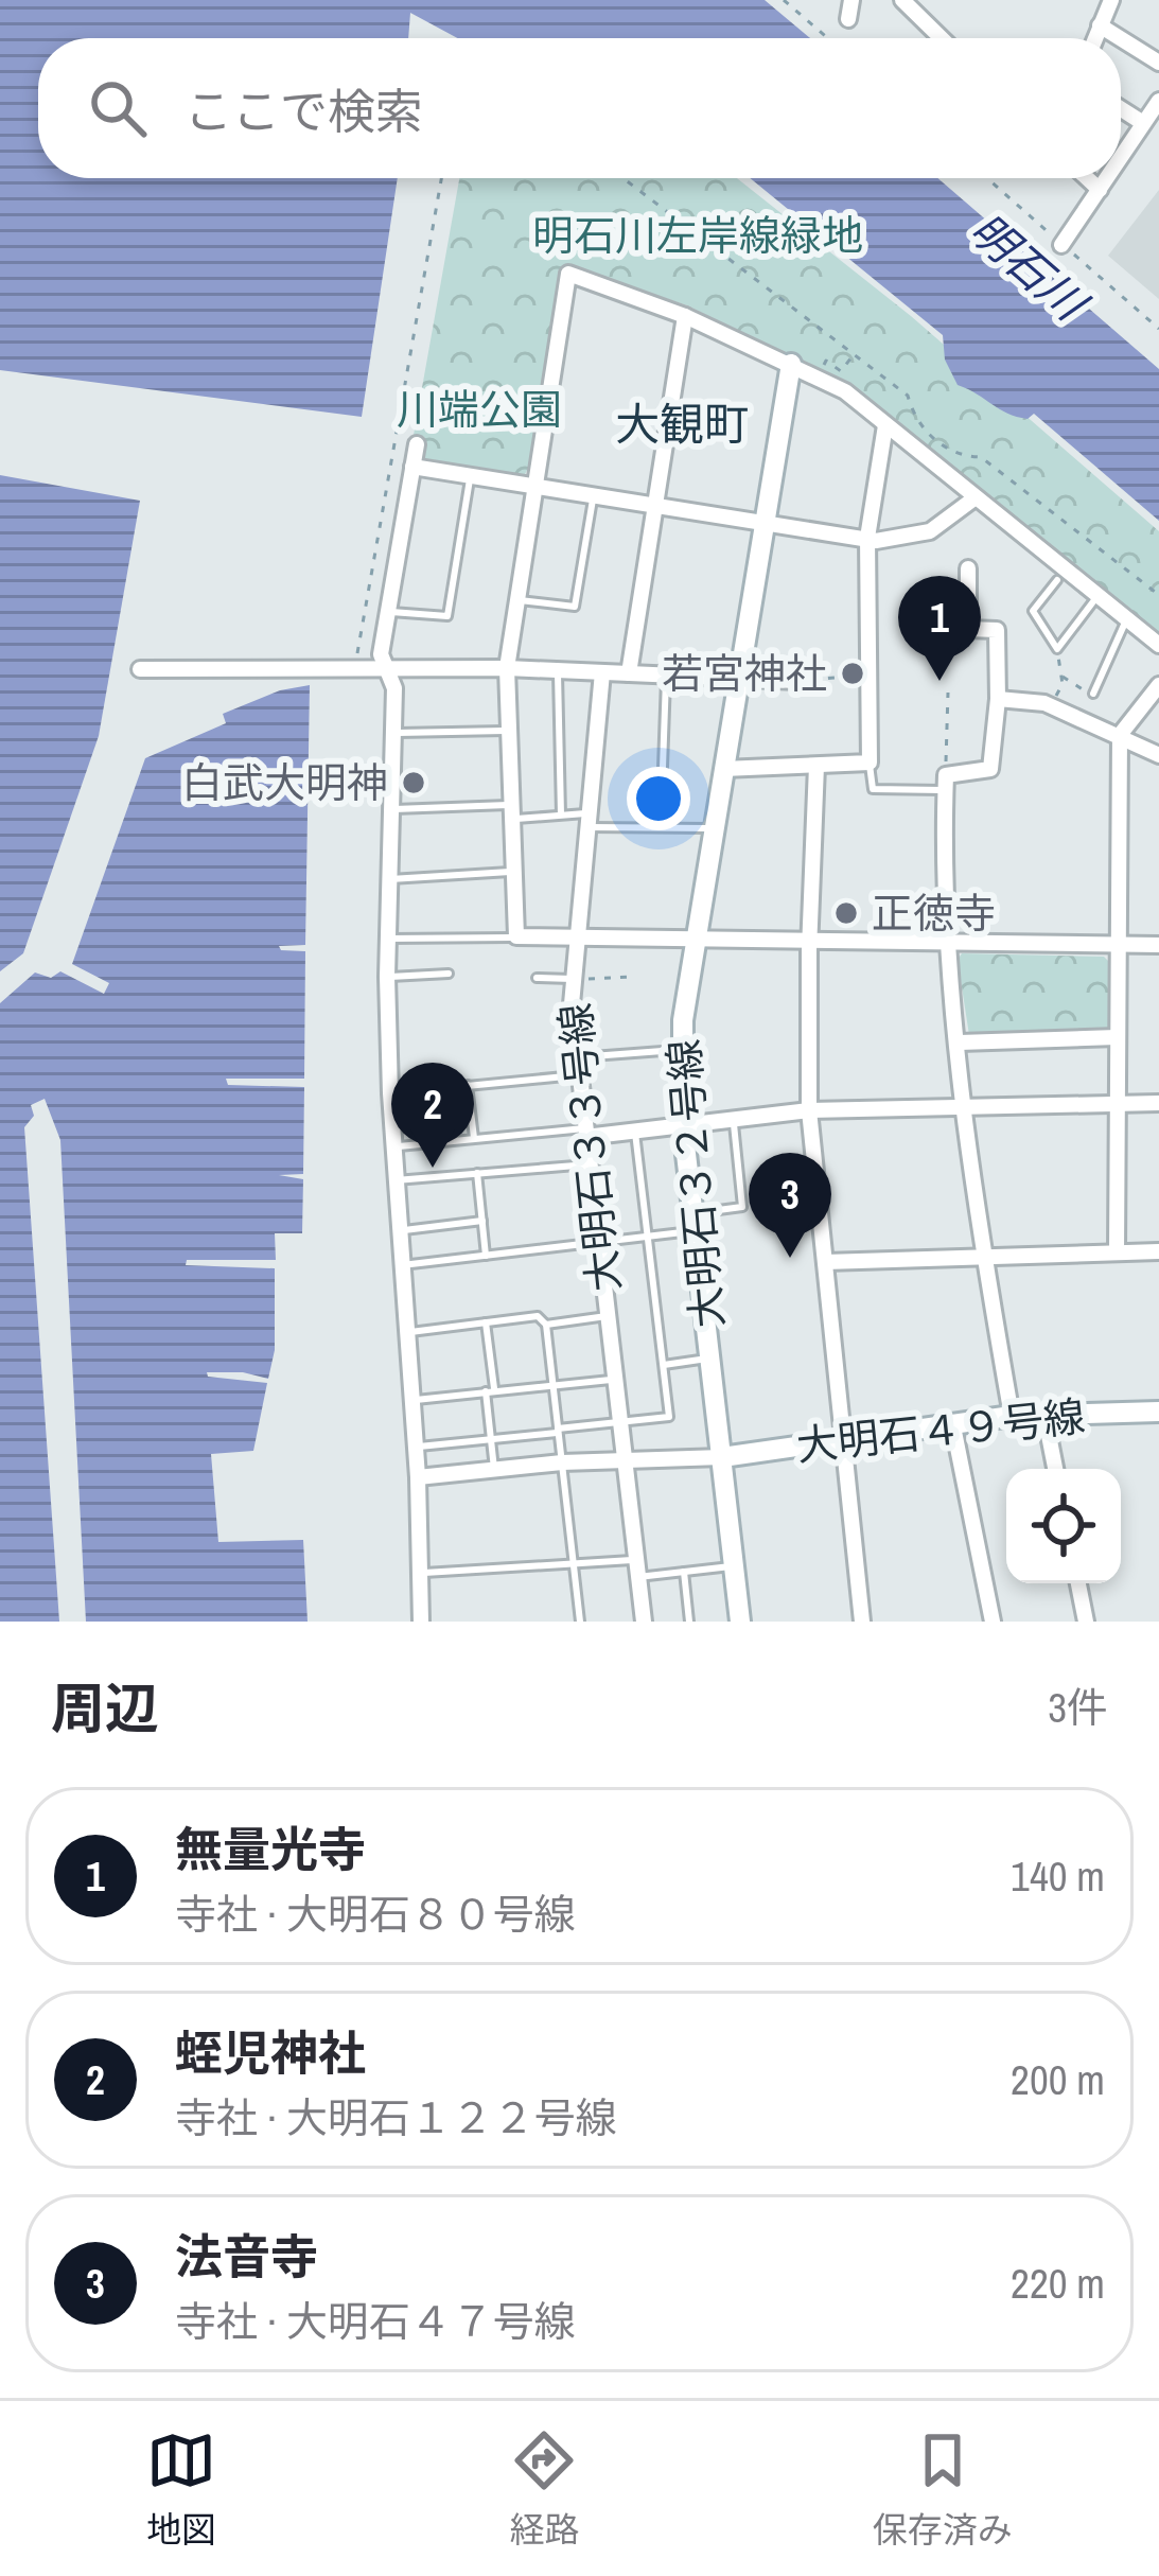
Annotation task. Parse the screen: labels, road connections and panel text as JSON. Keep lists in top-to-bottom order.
{
  "streets": {
    "street": ["大明石３３号線", "大明石３２号線", "大明石４９号線"]
  },
  "crossings": [
    ["大明石３２号線", "大明石４９号線"]
  ],
  "districts": ["大観町"],
  "water": ["明石川"],
  "parks": ["明石川左岸線緑地", "川端公園"],
  "places": ["若宮神社", "白武大明神", "正徳寺"],
  "page": {
    "search": "ここで検索",
    "pins": ["1", "2", "3"],
    "heading": ["周辺", "3件"],
    "list": [
      {
        "mark": "1",
        "name": "無量光寺",
        "note": "寺社 · 大明石８０号線",
        "value": "140 m"
      },
      {
        "mark": "2",
        "name": "蛭児神社",
        "note": "寺社 · 大明石１２２号線",
        "value": "200 m"
      },
      {
        "mark": "3",
        "name": "法音寺",
        "note": "寺社 · 大明石４７号線",
        "value": "220 m"
      }
    ],
    "nav": ["地図", "経路", "保存済み"]
  }
}
